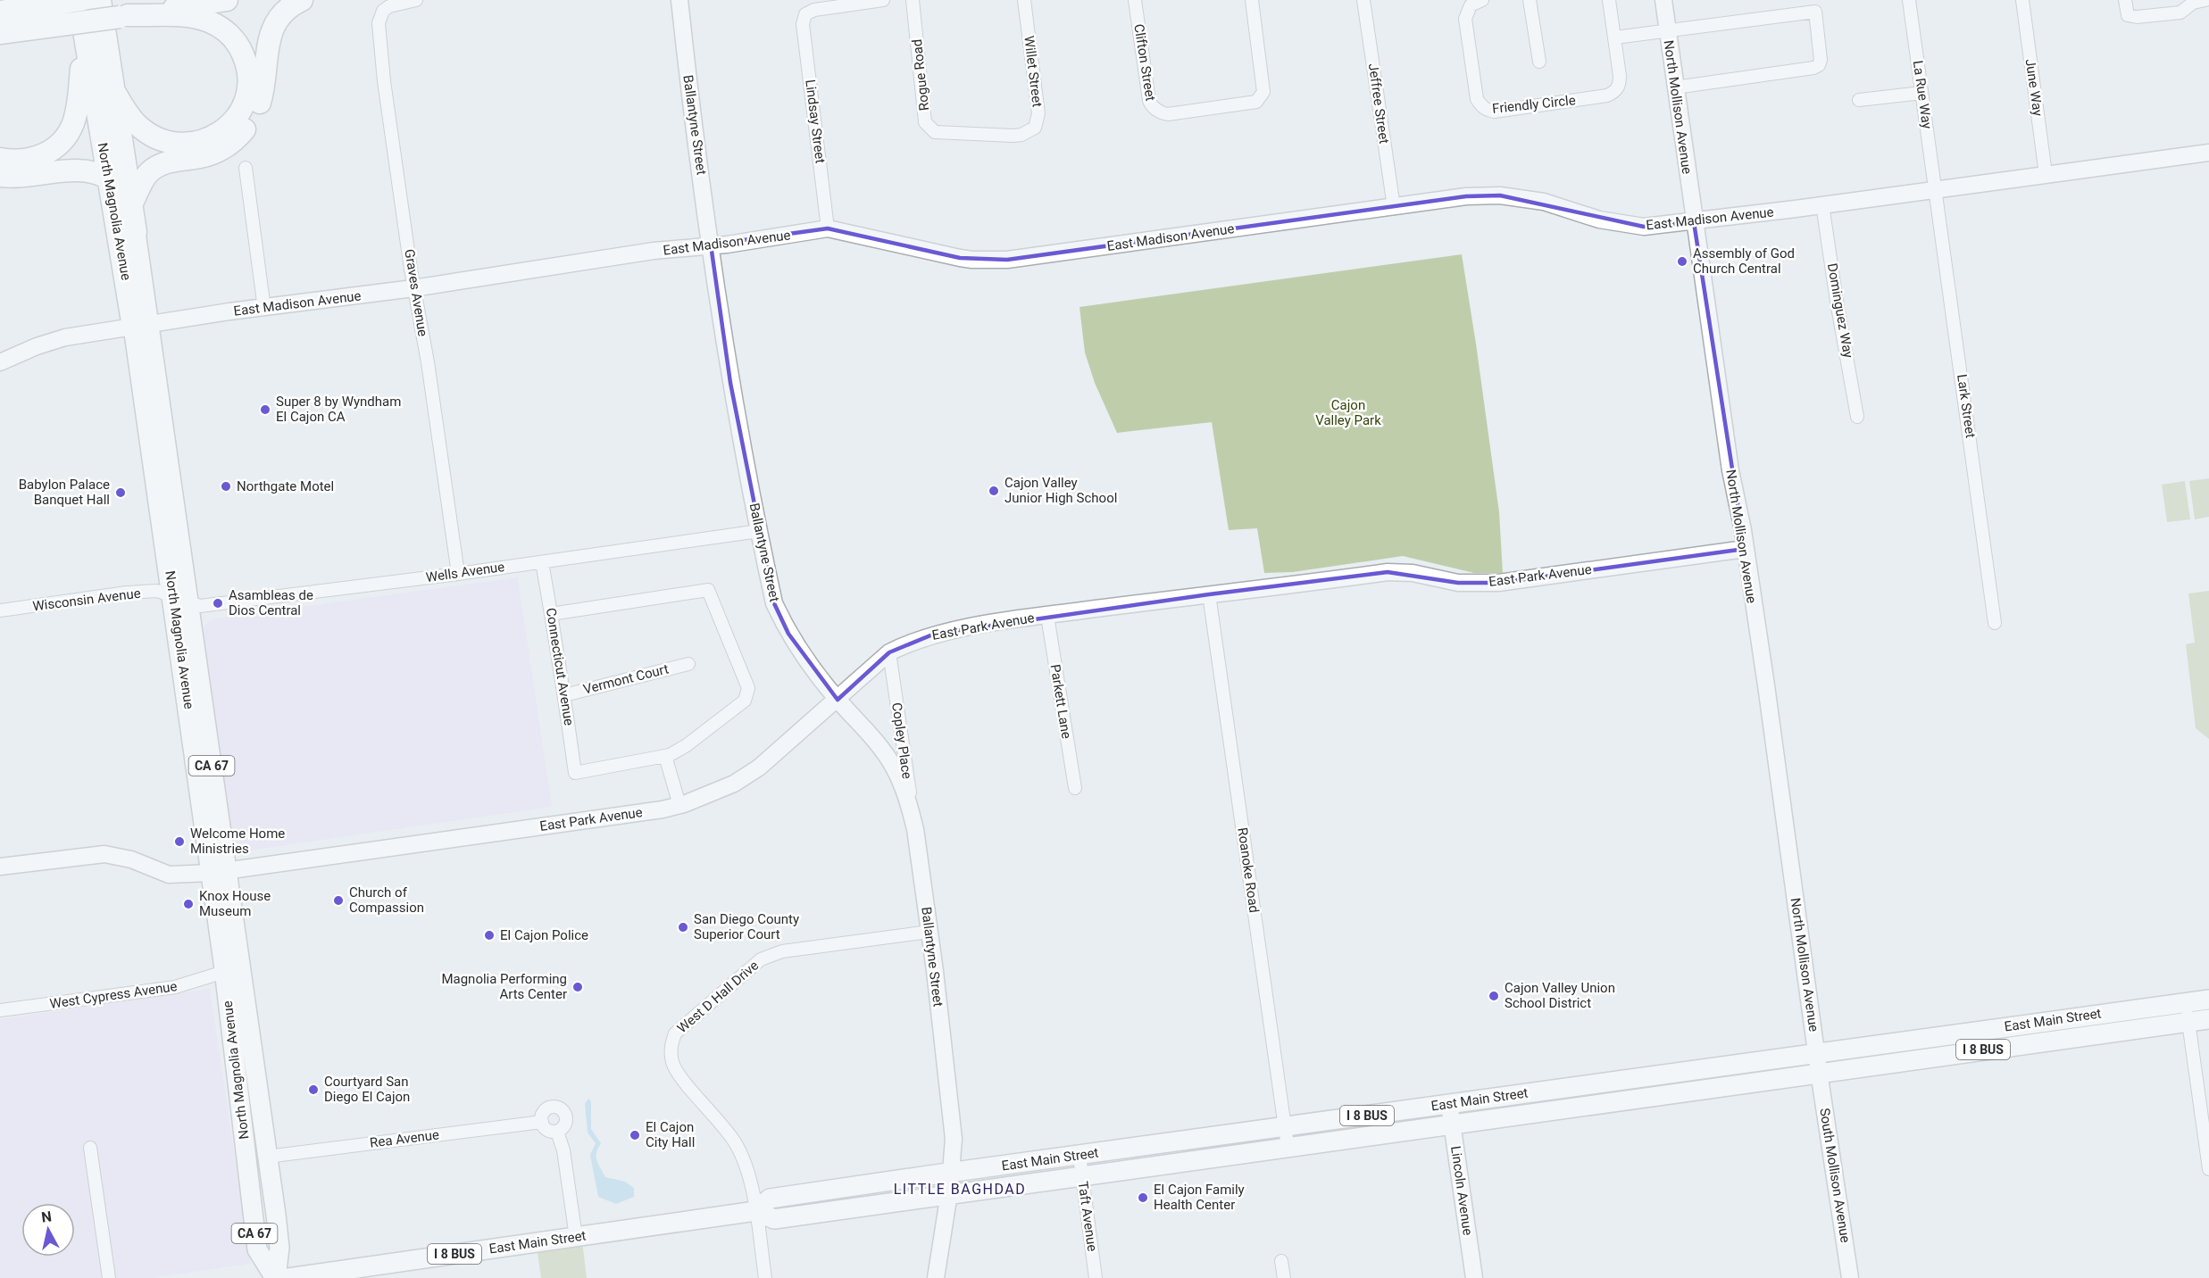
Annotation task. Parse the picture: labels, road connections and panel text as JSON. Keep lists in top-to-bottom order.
{
  "streets": {
    "highway": ["North Magnolia Avenue"],
    "main road": ["CA 67", "East Main Street", "I 8 BUS"],
    "street": [
      "Clifton Street",
      "Willet Street",
      "Rogue Road",
      "June Way",
      "La Rue Way",
      "Jeffree Street",
      "Friendly Circle",
      "North Mollison Avenue",
      "Lindsay Street",
      "Ballantyne Street",
      "East Madison Avenue",
      "Graves Avenue",
      "Dominguez Way",
      "Lark Street",
      "Wells Avenue",
      "East Park Avenue",
      "Wisconsin Avenue",
      "Connecticut Avenue",
      "Vermont Court",
      "Parkett Lane",
      "Copley Place",
      "Roanoke Road",
      "West Cypress Avenue",
      "West D Hall Drive",
      "Rea Avenue",
      "South Mollison Avenue",
      "Lincoln Avenue",
      "Taft Avenue"
    ]
  },
  "crossings": [
    ["Willet Street", "Rogue Road"],
    ["June Way", "East Madison Avenue"],
    ["La Rue Way", "East Madison Avenue"],
    ["La Rue Way", "Lark Street"],
    ["Jeffree Street", "East Madison Avenue"],
    ["North Mollison Avenue", "East Madison Avenue"],
    ["North Mollison Avenue", "East Park Avenue"],
    ["North Mollison Avenue", "East Main Street"],
    ["North Mollison Avenue", "South Mollison Avenue"],
    ["Lindsay Street", "East Madison Avenue"],
    ["Ballantyne Street", "East Madison Avenue"],
    ["Ballantyne Street", "Wells Avenue"],
    ["Ballantyne Street", "East Park Avenue"],
    ["Ballantyne Street", "Copley Place"],
    ["Ballantyne Street", "West D Hall Drive"],
    ["Ballantyne Street", "East Main Street"],
    ["North Magnolia Avenue", "East Madison Avenue"],
    ["North Magnolia Avenue", "Wells Avenue"],
    ["North Magnolia Avenue", "East Park Avenue"],
    ["North Magnolia Avenue", "Wisconsin Avenue"],
    ["North Magnolia Avenue", "West Cypress Avenue"],
    ["North Magnolia Avenue", "Rea Avenue"],
    ["East Madison Avenue", "Graves Avenue"],
    ["East Madison Avenue", "Dominguez Way"],
    ["East Madison Avenue", "Lark Street"],
    ["Graves Avenue", "Wells Avenue"],
    ["Wells Avenue", "Wisconsin Avenue"],
    ["Wells Avenue", "Connecticut Avenue"],
    ["East Park Avenue", "Parkett Lane"],
    ["East Park Avenue", "Copley Place"],
    ["East Park Avenue", "Roanoke Road"],
    ["Connecticut Avenue", "Vermont Court"],
    ["Roanoke Road", "East Main Street"],
    ["West D Hall Drive", "East Main Street"],
    ["East Main Street", "South Mollison Avenue"],
    ["East Main Street", "Lincoln Avenue"],
    ["East Main Street", "Taft Avenue"]
  ],
  "districts": ["LITTLE BAGHDAD"],
  "parks": ["Cajon Valley Park"],
  "places": [
    "Assembly of God Church Central",
    "Super 8 by Wyndham El Cajon CA",
    "Northgate Motel",
    "Cajon Valley Junior High School",
    "Babylon Palace Banquet Hall",
    "Asambleas de Dios Central",
    "Welcome Home Ministries",
    "Church of Compassion",
    "Knox House Museum",
    "San Diego County Superior Court",
    "El Cajon Police",
    "Magnolia Performing Arts Center",
    "Cajon Valley Union School District",
    "Courtyard San Diego El Cajon",
    "El Cajon City Hall",
    "El Cajon Family Health Center"
  ],
  "north": "top"
}
